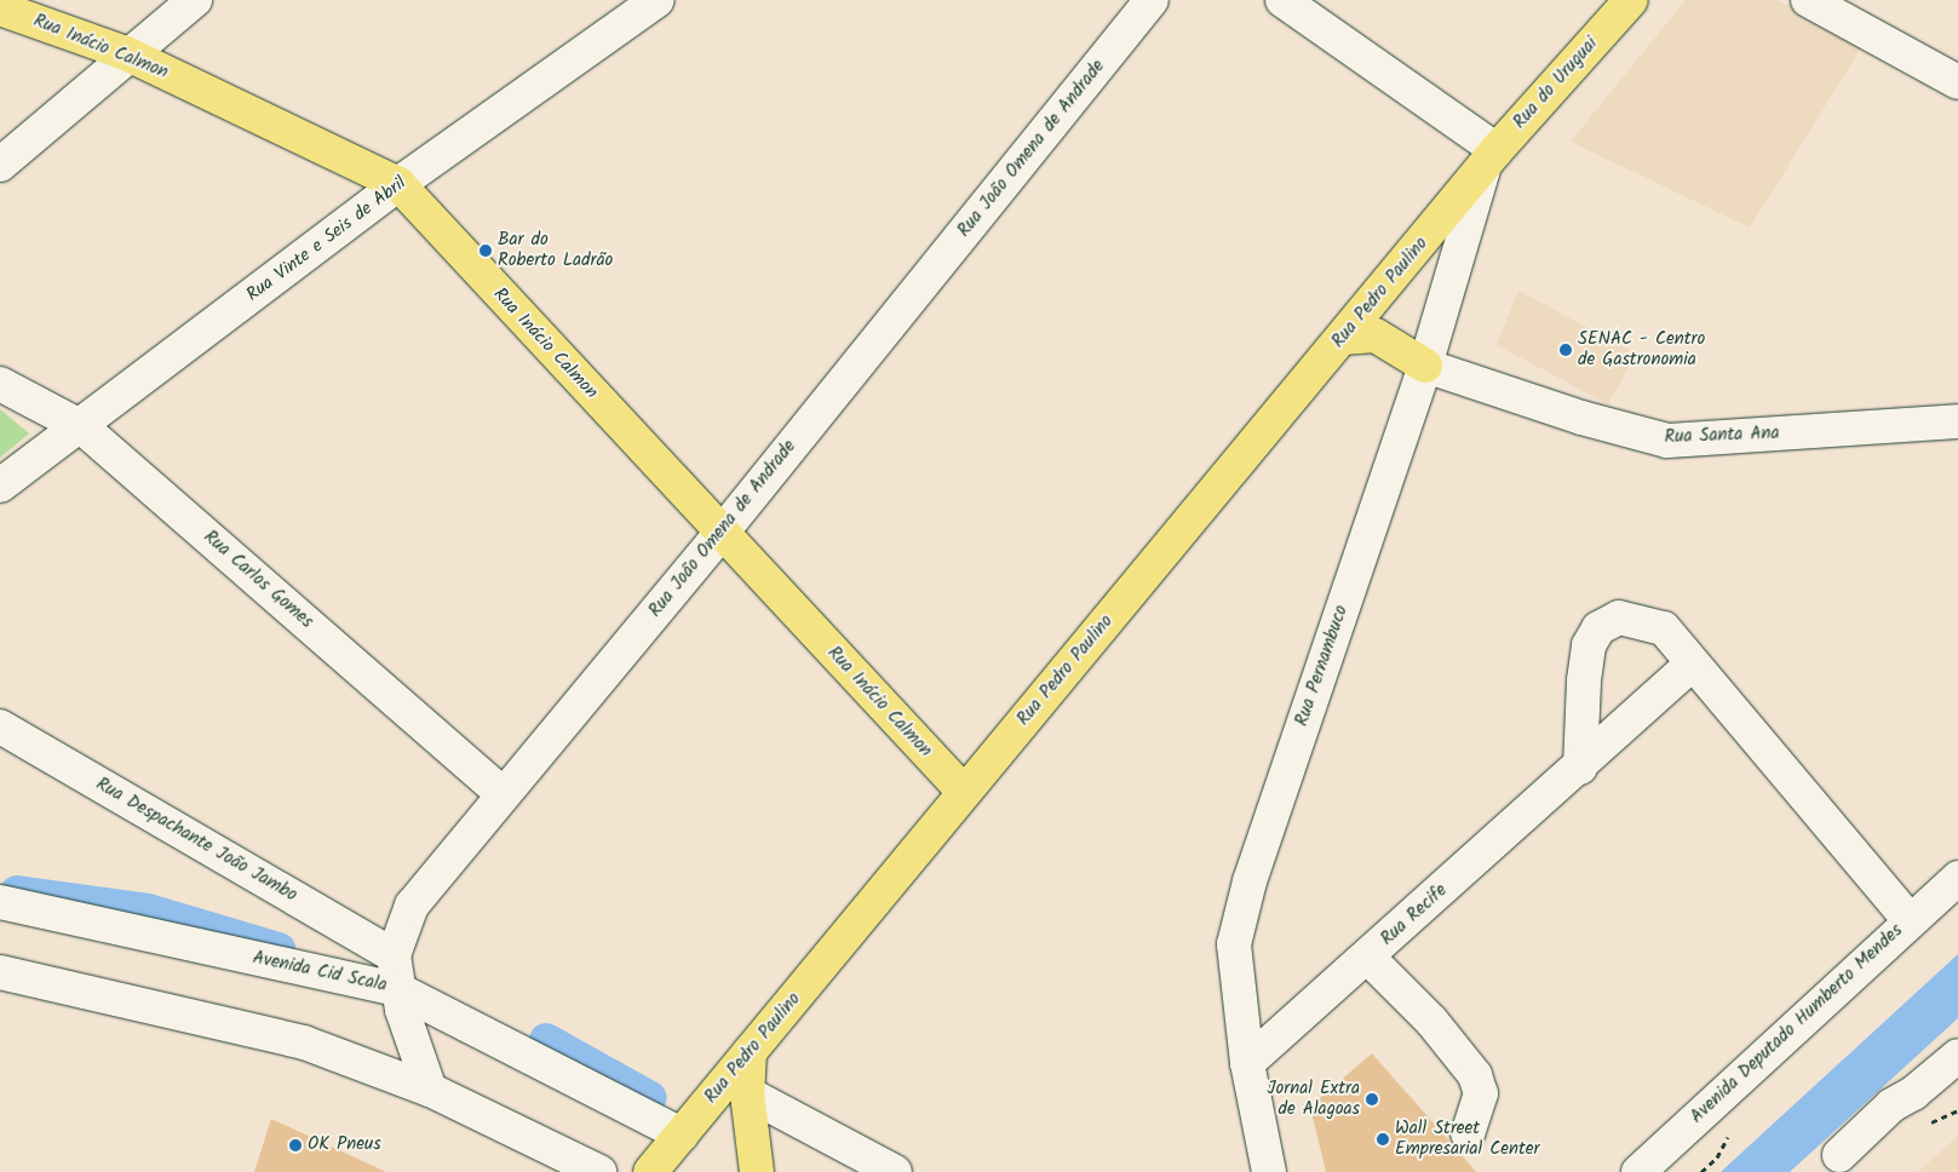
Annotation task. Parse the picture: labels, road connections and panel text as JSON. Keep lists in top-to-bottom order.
{
  "streets": {
    "main road": ["Rua Inácio Calmon", "Rua do Uruguai", "Rua Pedro Paulino"],
    "street": [
      "Rua João Omena de Andrade",
      "Rua Vinte e Seis de Abril",
      "Rua Santa Ana",
      "Rua Carlos Gomes",
      "Rua Pernambuco",
      "Rua Despachante João Jambo",
      "Rua Recife",
      "Avenida Cid Scala",
      "Avenida Deputado Humberto Mendes"
    ]
  },
  "crossings": [
    ["Rua Inácio Calmon", "Rua João Omena de Andrade"],
    ["Rua Inácio Calmon", "Rua Vinte e Seis de Abril"],
    ["Rua Inácio Calmon", "Rua Pedro Paulino"],
    ["Rua do Uruguai", "Rua Pedro Paulino"],
    ["Rua do Uruguai", "Rua Pernambuco"],
    ["Rua João Omena de Andrade", "Rua Carlos Gomes"],
    ["Rua João Omena de Andrade", "Rua Despachante João Jambo"],
    ["Rua João Omena de Andrade", "Avenida Cid Scala"],
    ["Rua Vinte e Seis de Abril", "Rua Carlos Gomes"],
    ["Rua Pedro Paulino", "Rua Pernambuco"],
    ["Rua Pedro Paulino", "Avenida Cid Scala"],
    ["Rua Santa Ana", "Rua Pernambuco"],
    ["Rua Pernambuco", "Rua Recife"]
  ],
  "places": [
    "Bar do Roberto Ladrão",
    "SENAC - Centro de Gastronomia",
    "Jornal Extra de Alagoas",
    "Wall Street Empresarial Center",
    "OK Pneus"
  ]
}
